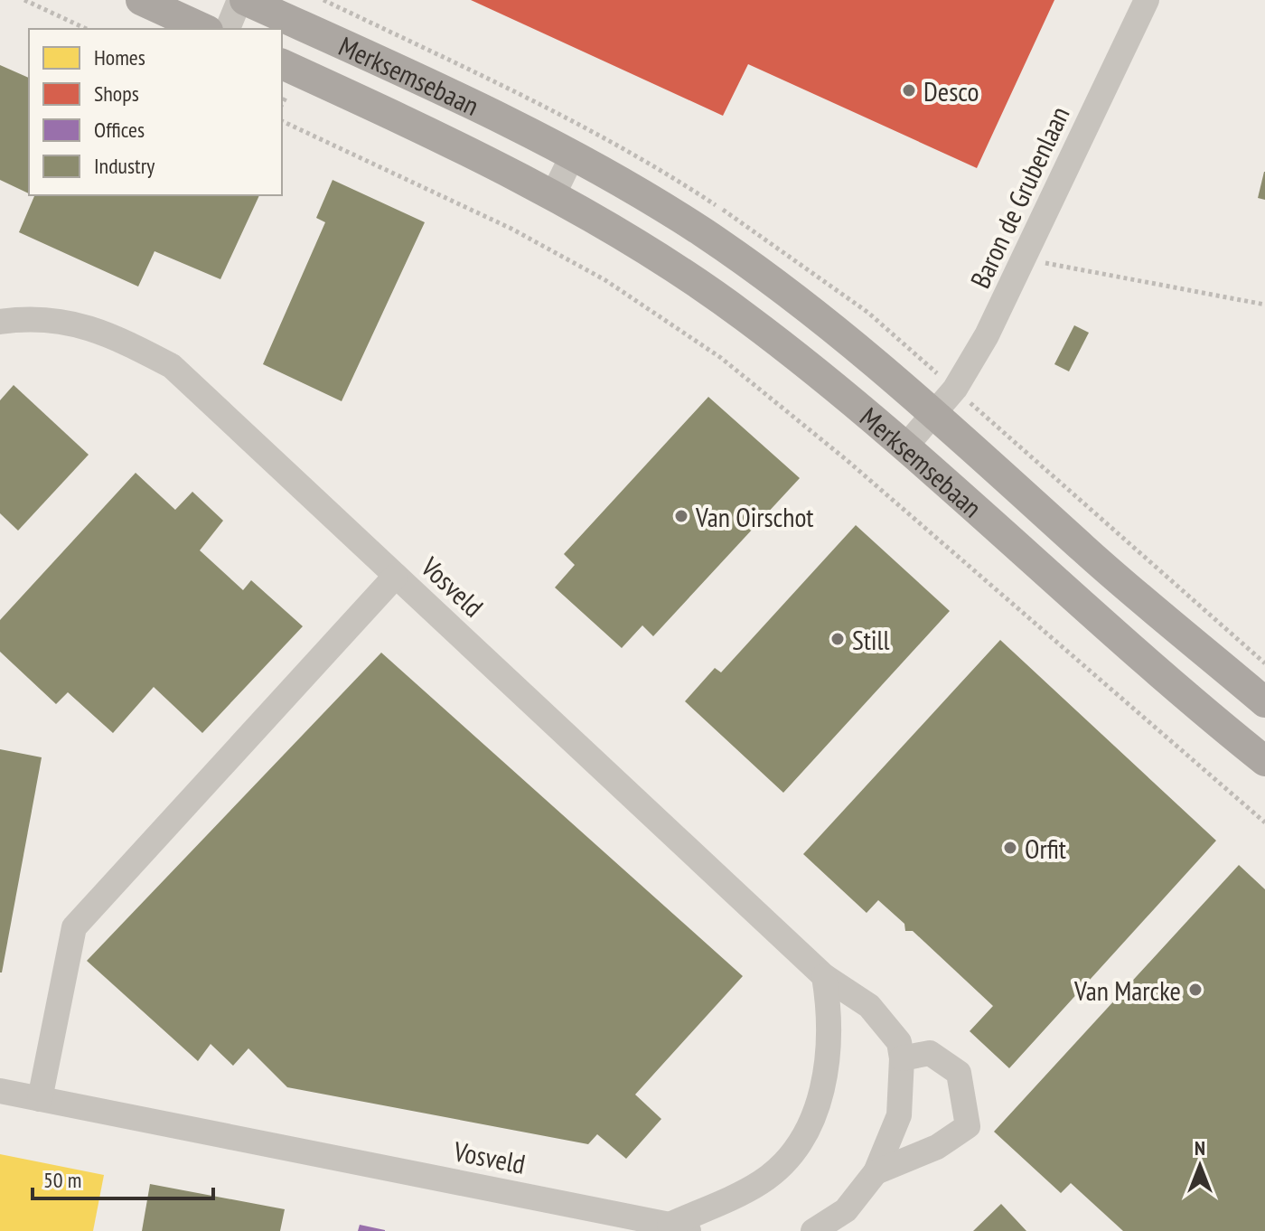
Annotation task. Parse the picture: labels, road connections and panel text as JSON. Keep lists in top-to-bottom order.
{
  "streets": {
    "main road": ["Merksemsebaan"],
    "street": ["Baron de Grubenlaan", "Vosveld"]
  },
  "crossings": [
    ["Merksemsebaan", "Baron de Grubenlaan"]
  ],
  "places": [
    "Desco",
    "Van Oirschot",
    "Still",
    "Orfit",
    "Van Marcke"
  ],
  "legend": [
    "Homes",
    "Shops",
    "Offices",
    "Industry"
  ],
  "scale_bar": "50 m",
  "north": "top"
}
